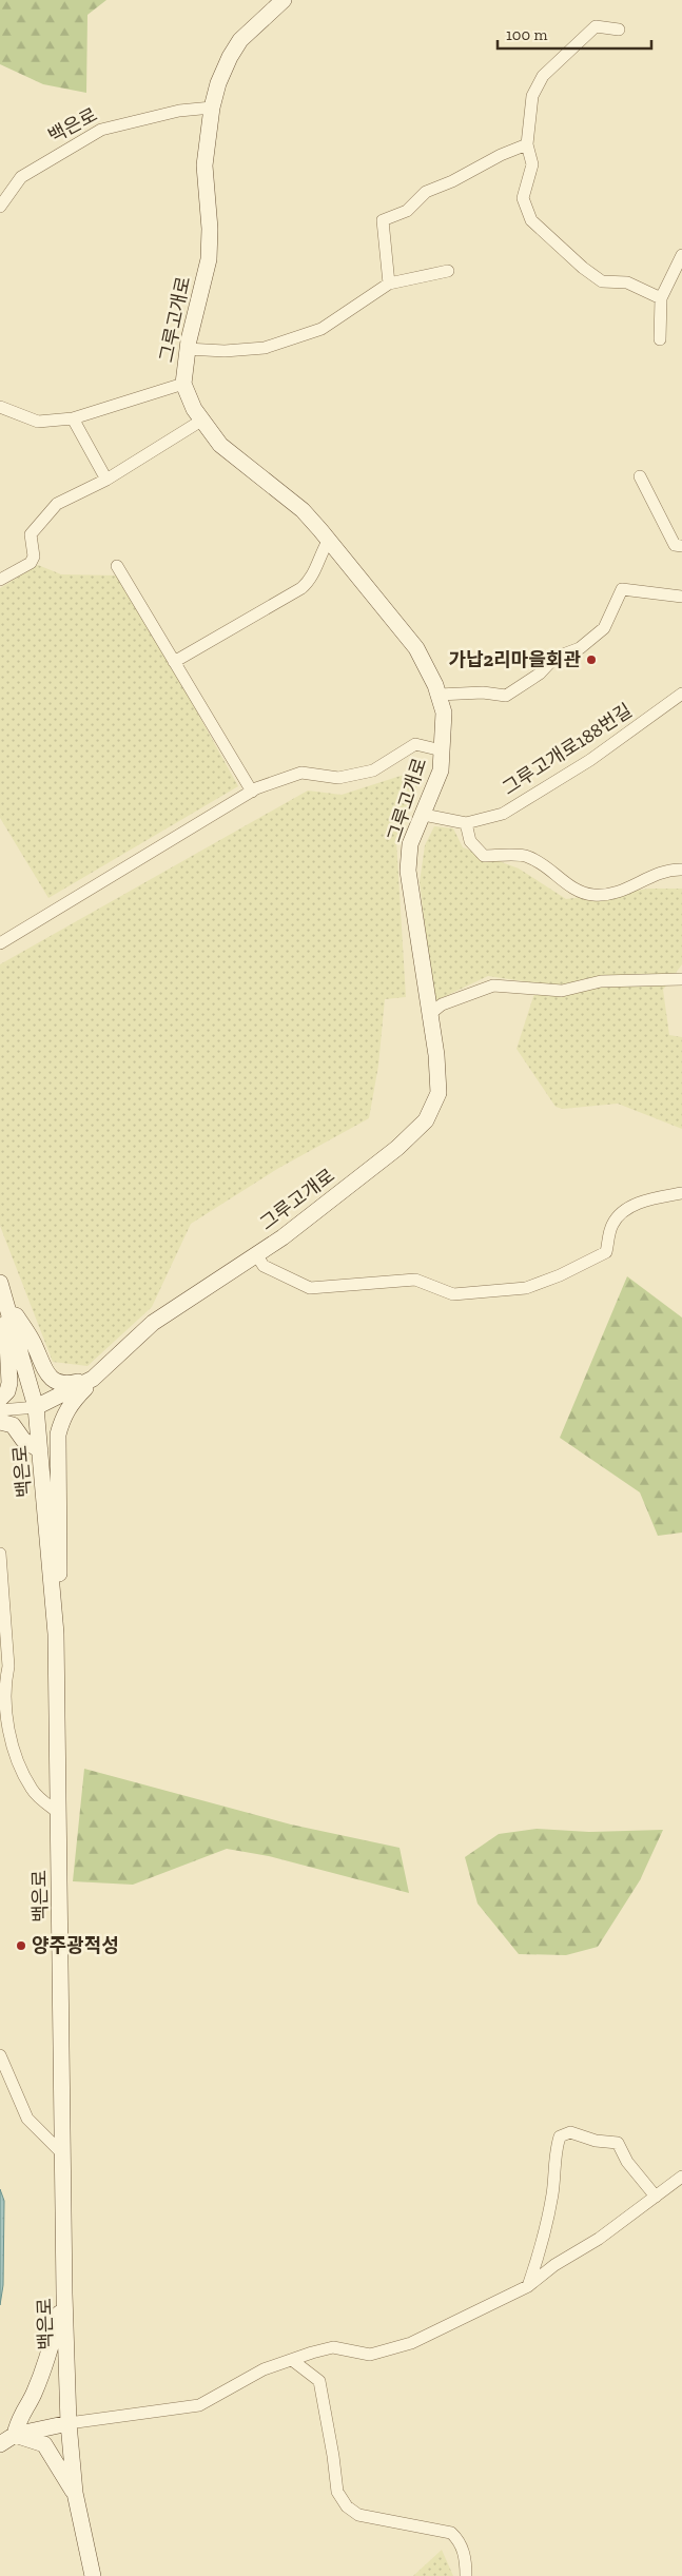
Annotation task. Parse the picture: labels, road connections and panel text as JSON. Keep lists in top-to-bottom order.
{
  "streets": {
    "main road": ["백은로", "그루고개로"],
    "street": ["그루고개로188번길"]
  },
  "crossings": [
    ["백은로", "그루고개로"],
    ["그루고개로", "그루고개로188번길"]
  ],
  "places": ["가납2리마을회관", "양주광적성"],
  "scale_bar": "100 m"
}
